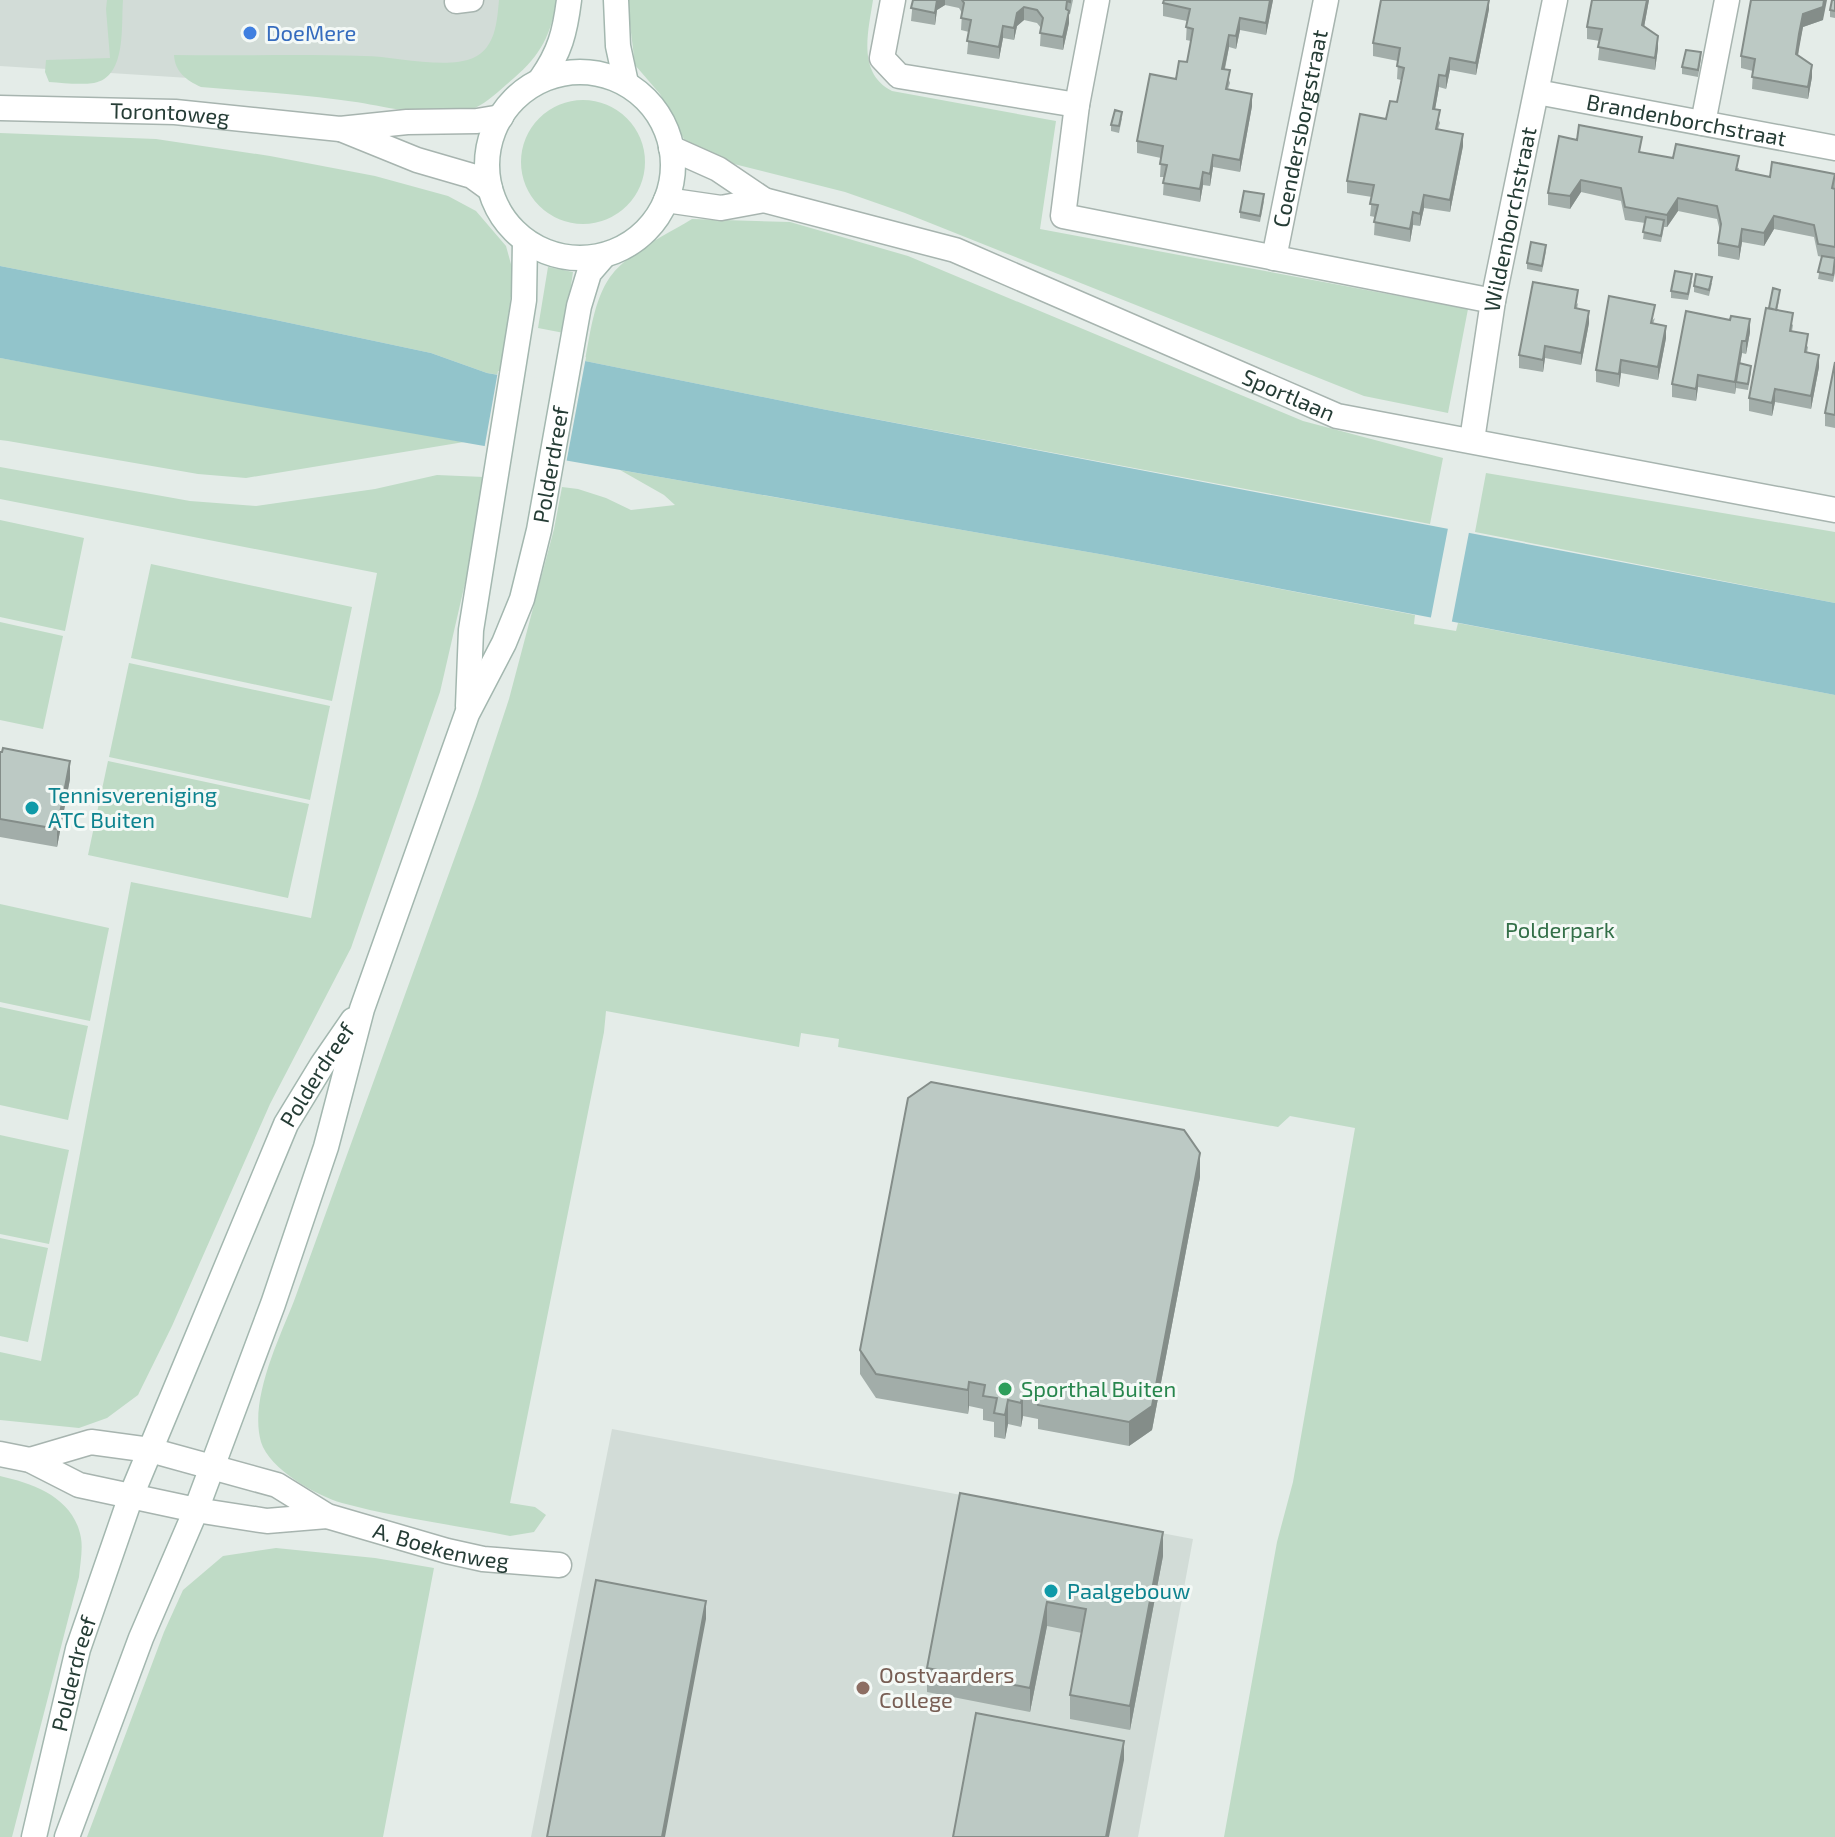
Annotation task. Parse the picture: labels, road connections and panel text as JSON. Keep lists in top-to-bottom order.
{
  "streets": {
    "street": [
      "Torontoweg",
      "Brandenborchstraat",
      "Coendersborgstraat",
      "Wildenborchstraat",
      "Sportlaan",
      "Polderdreef",
      "A. Boekenweg"
    ]
  },
  "crossings": [
    ["Torontoweg", "Sportlaan"],
    ["Torontoweg", "Polderdreef"],
    ["Brandenborchstraat", "Wildenborchstraat"],
    ["Coendersborgstraat", "Wildenborchstraat"],
    ["Wildenborchstraat", "Sportlaan"],
    ["Sportlaan", "Polderdreef"],
    ["Polderdreef", "A. Boekenweg"]
  ],
  "parks": ["Polderpark"],
  "places": [
    "DoeMere",
    "Tennisvereniging ATC Buiten",
    "Sporthal Buiten",
    "Paalgebouw",
    "Oostvaarders College"
  ]
}
